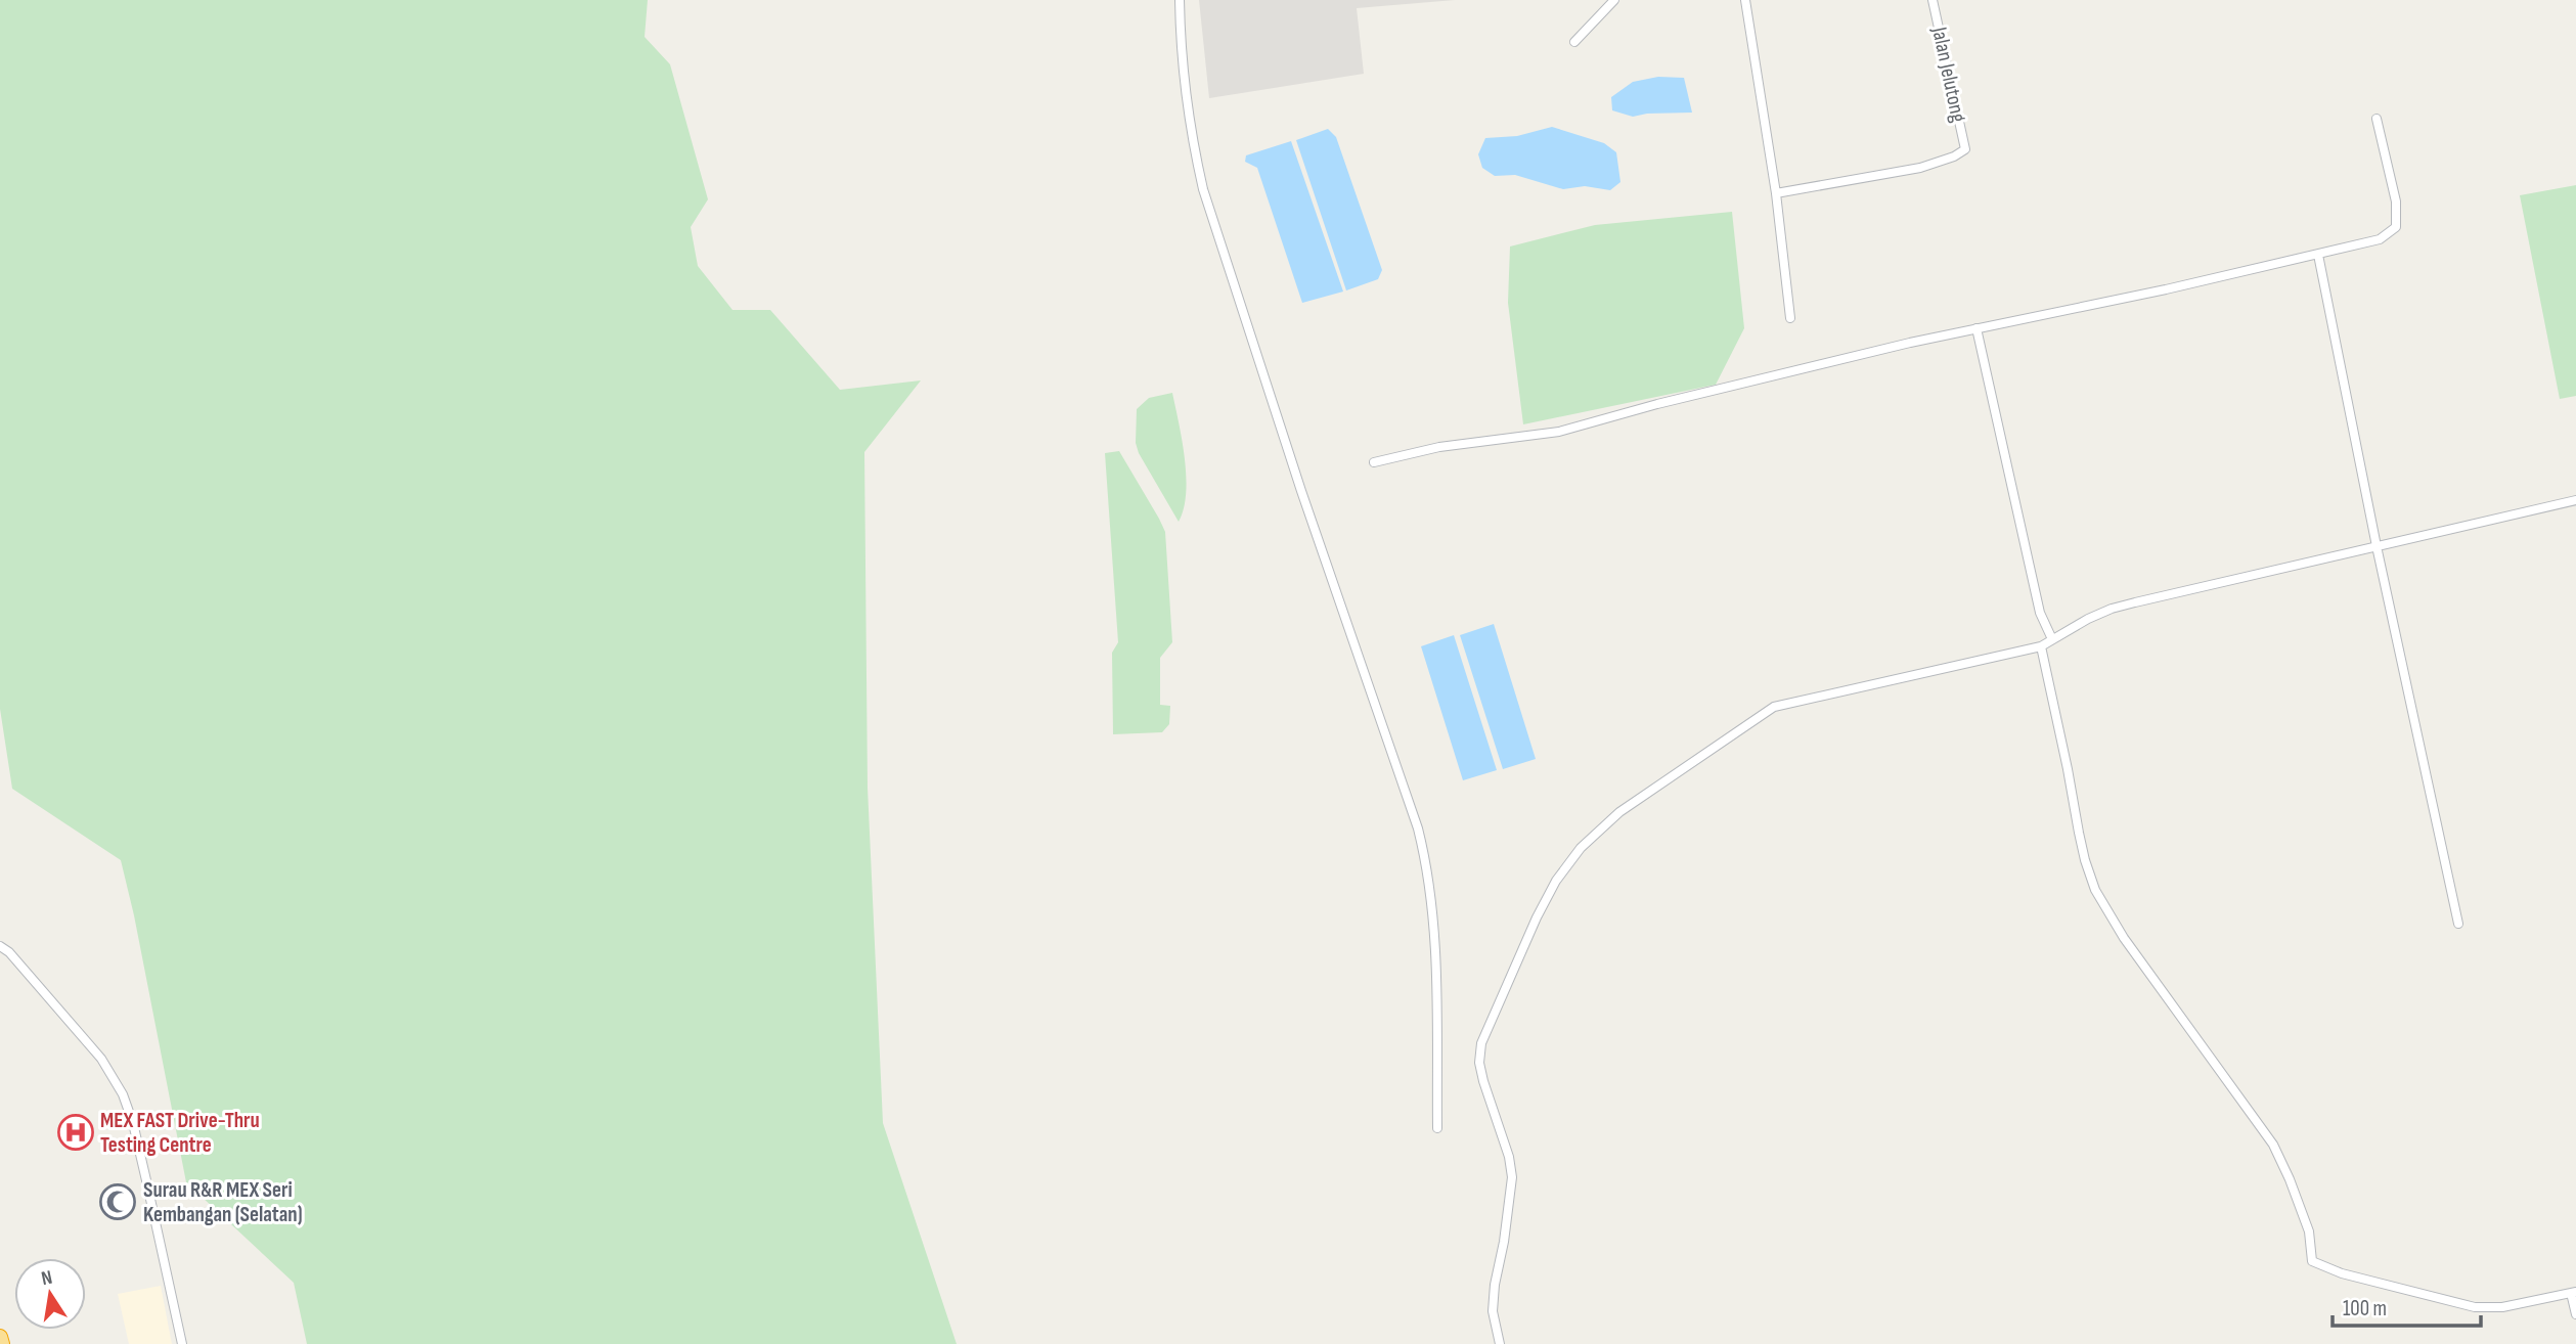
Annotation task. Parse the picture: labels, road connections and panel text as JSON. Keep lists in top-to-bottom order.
{
  "streets": {
    "street": ["Jalan Jelutong"]
  },
  "places": {
    "hospital": ["MEX FAST Drive-Thru Testing Centre"],
    "mosque": ["Surau R&R MEX Seri Kembangan (Selatan)"]
  },
  "scale_bar": "100 m",
  "north": "top"
}
